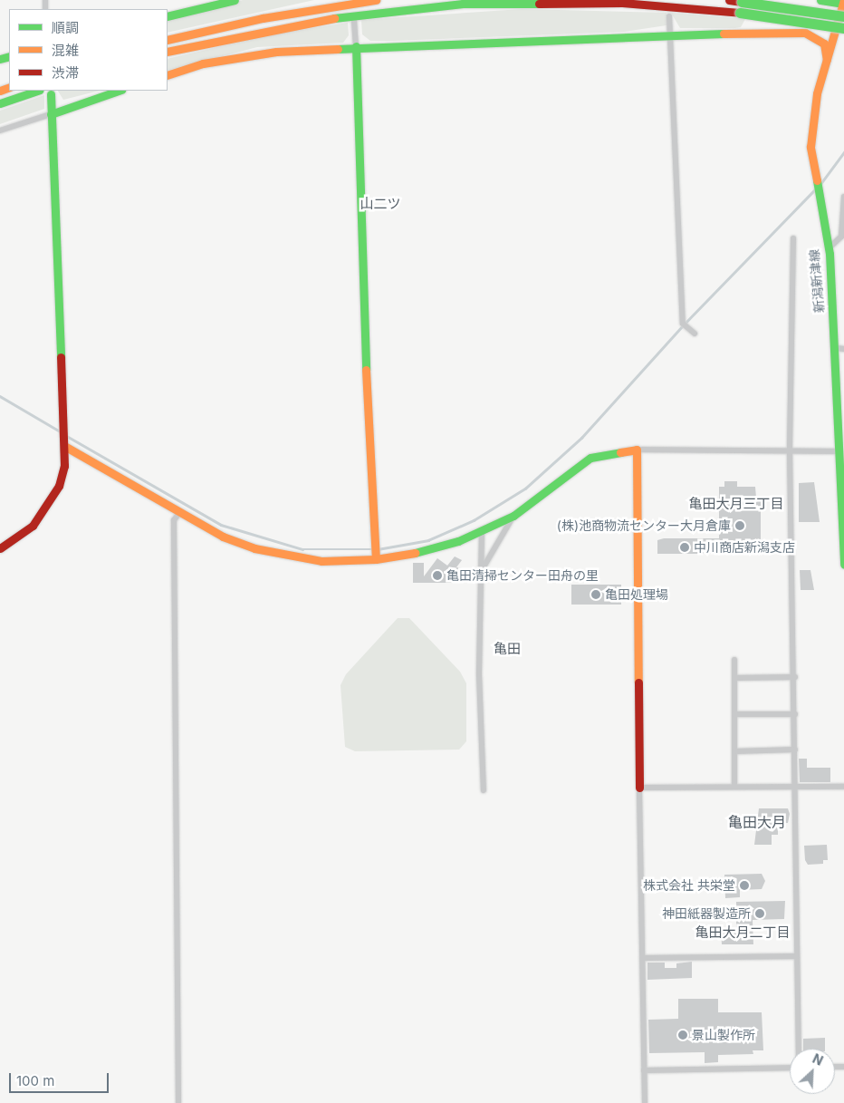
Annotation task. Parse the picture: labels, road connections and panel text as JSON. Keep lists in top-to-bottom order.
{
  "streets": {
    "main road": ["新潟新津線"]
  },
  "districts": [
    "山二ツ",
    "亀田大月三丁目",
    "亀田",
    "亀田大月",
    "亀田大月二丁目"
  ],
  "places": [
    "(株)池商物流センター大月倉庫",
    "中川商店新潟支店",
    "亀田清掃センター田舟の里",
    "亀田処理場",
    "株式会社 共栄堂",
    "神田紙器製造所",
    "景山製作所"
  ],
  "legend": ["順調", "混雑", "渋滞"],
  "scale_bar": "100 m",
  "north": "top right"
}
